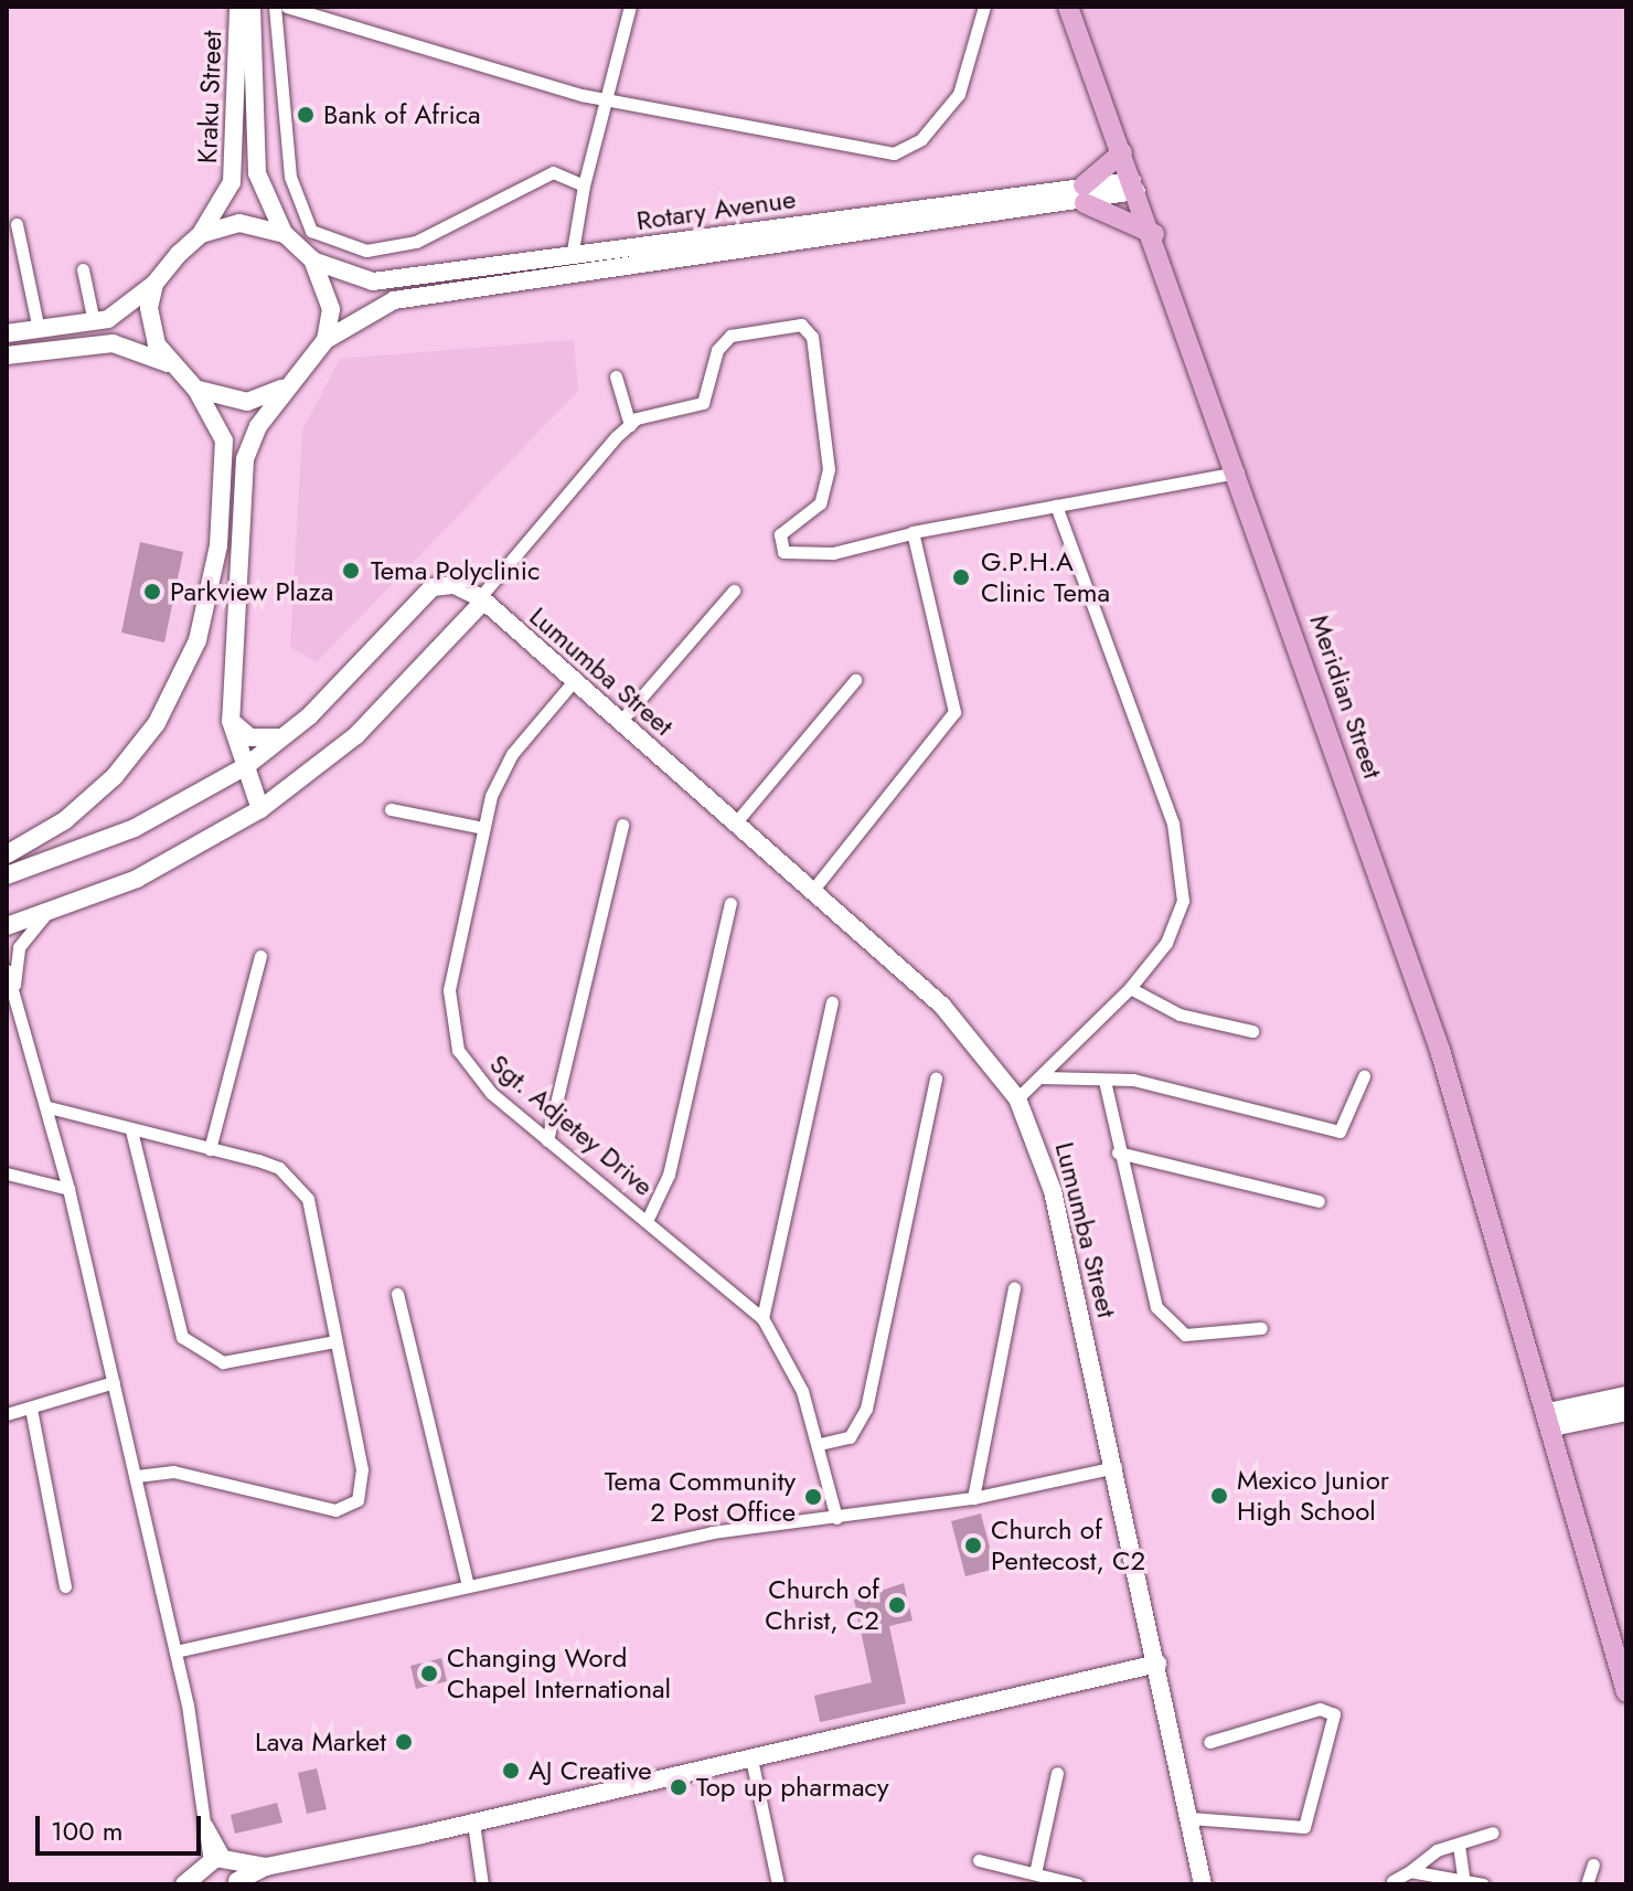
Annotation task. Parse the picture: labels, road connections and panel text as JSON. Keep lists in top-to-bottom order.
{
  "streets": {
    "main road": [
      "Kraku Street",
      "Rotary Avenue",
      "Lumumba Street",
      "Meridian Street"
    ],
    "street": ["Sgt. Adjetey Drive"]
  },
  "crossings": [
    ["Kraku Street", "Rotary Avenue"],
    ["Rotary Avenue", "Meridian Street"],
    ["Lumumba Street", "Sgt. Adjetey Drive"]
  ],
  "places": [
    "Bank of Africa",
    "Tema Polyclinic",
    "G.P.H.A Clinic Tema",
    "Parkview Plaza",
    "Mexico Junior High School",
    "Tema Community 2 Post Office",
    "Church of Pentecost, C2",
    "Church of Christ, C2",
    "Changing Word Chapel International",
    "Lava Market",
    "AJ Creative",
    "Top up pharmacy"
  ],
  "scale_bar": "100 m"
}
